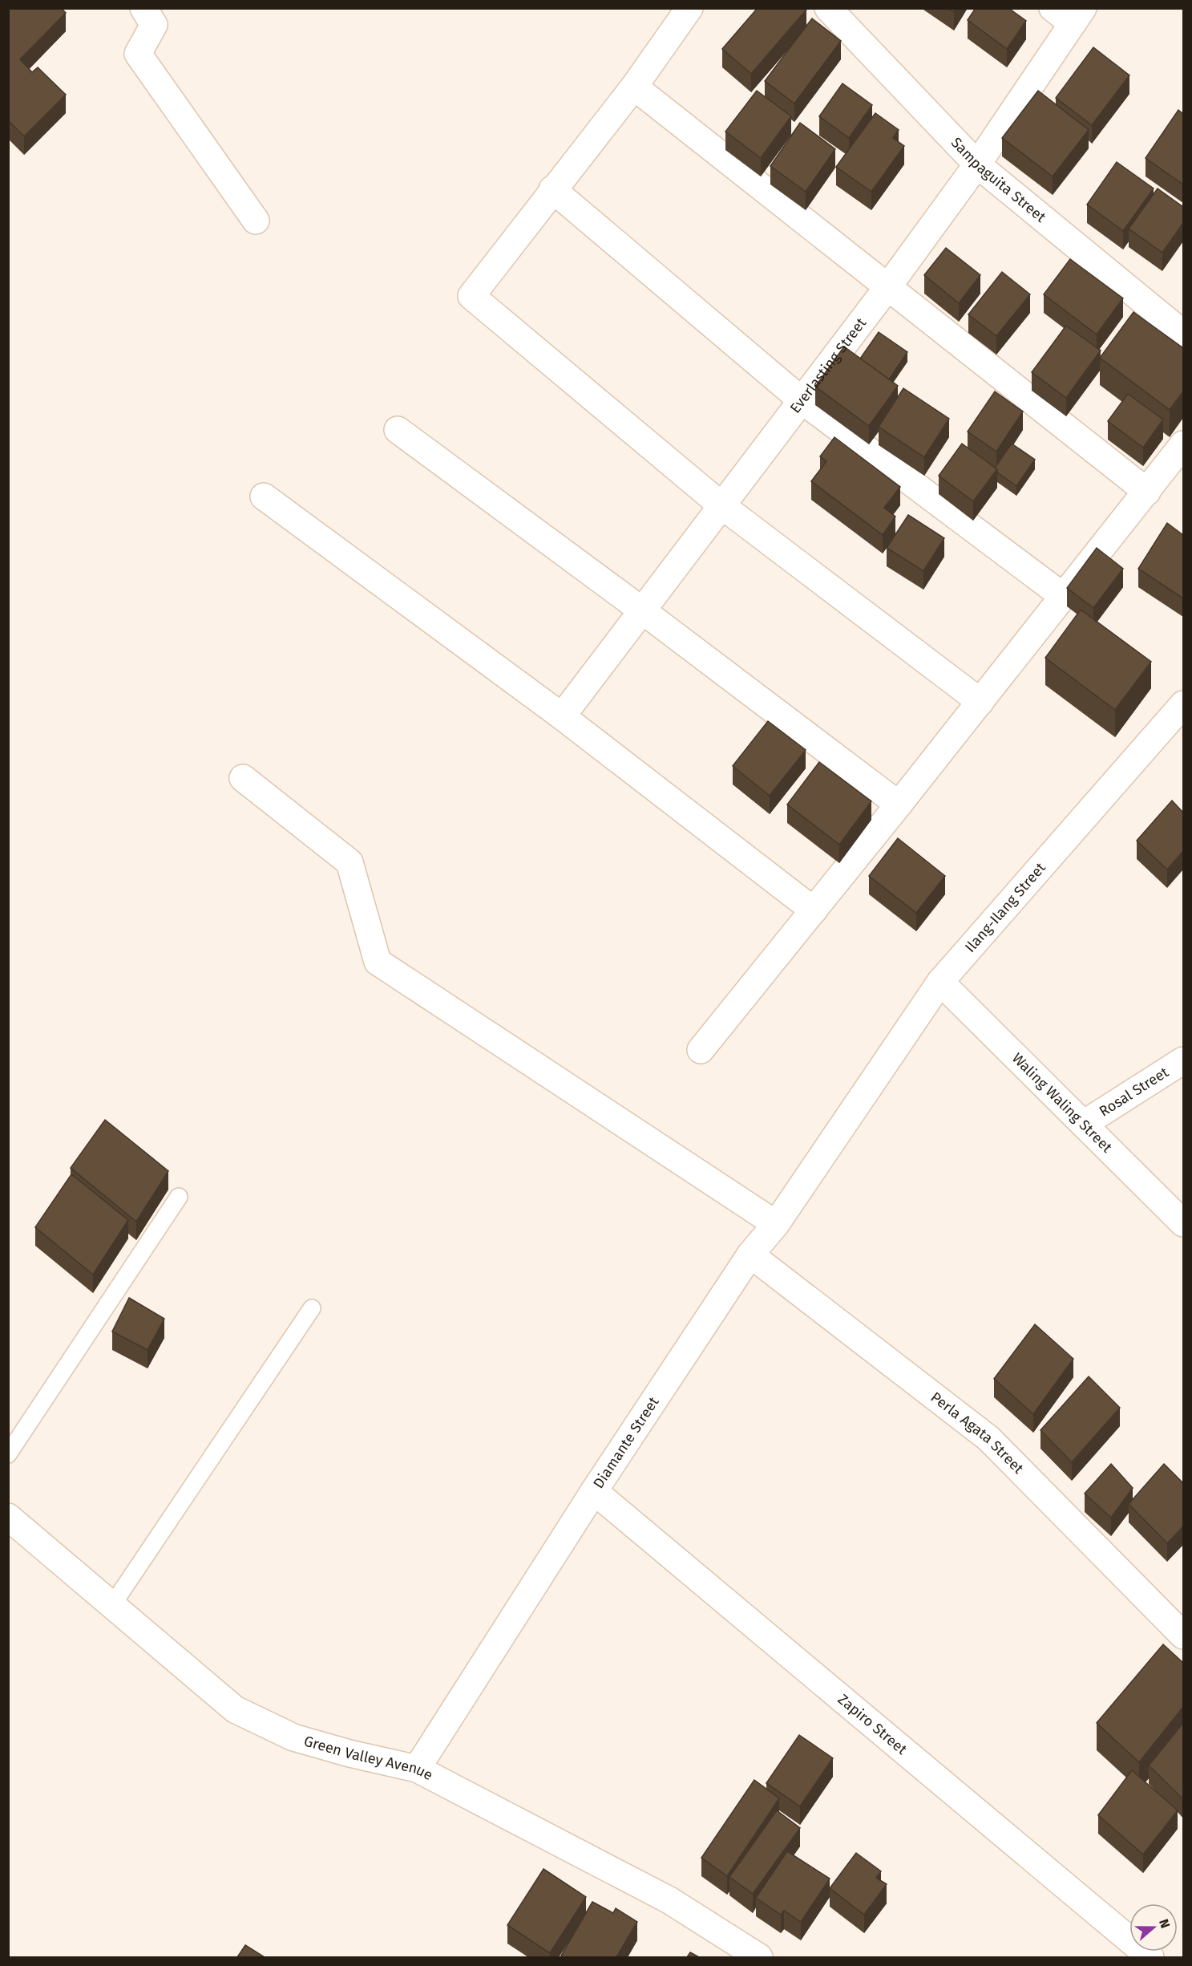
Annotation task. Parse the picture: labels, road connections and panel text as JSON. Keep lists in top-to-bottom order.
{
  "streets": {
    "street": [
      "Sampaguita Street",
      "Everlasting Street",
      "Ilang-Ilang Street",
      "Rosal Street",
      "Waling Waling Street",
      "Perla Agata Street",
      "Diamante Street",
      "Zapiro Street",
      "Green Valley Avenue"
    ]
  },
  "crossings": [
    ["Sampaguita Street", "Everlasting Street"],
    ["Ilang-Ilang Street", "Waling Waling Street"],
    ["Ilang-Ilang Street", "Diamante Street"],
    ["Rosal Street", "Waling Waling Street"],
    ["Perla Agata Street", "Diamante Street"],
    ["Diamante Street", "Zapiro Street"],
    ["Diamante Street", "Green Valley Avenue"]
  ],
  "north": "right"
}
